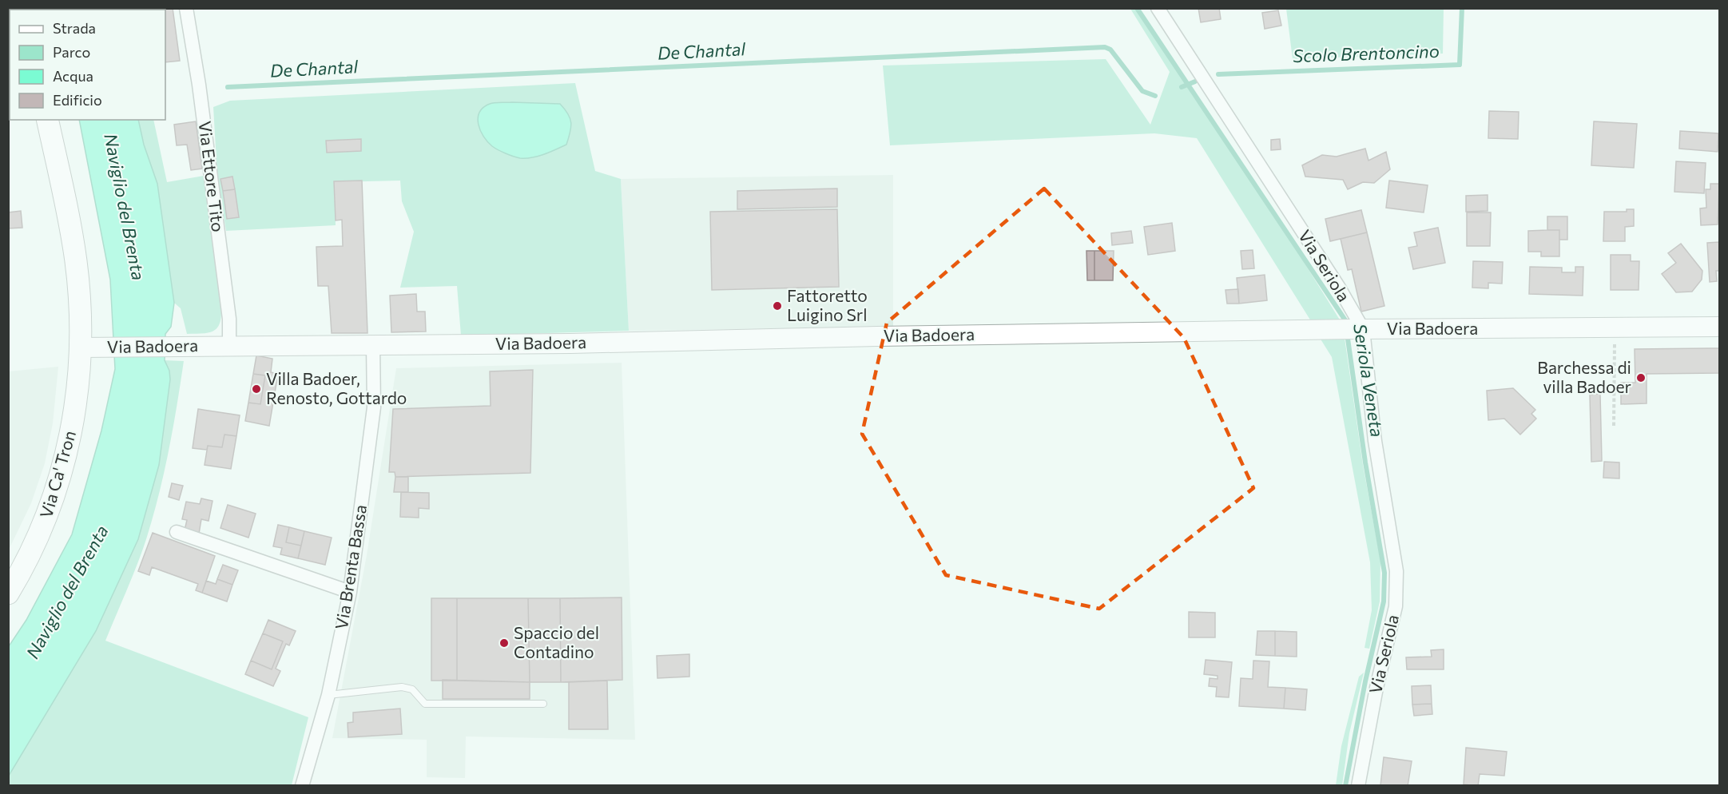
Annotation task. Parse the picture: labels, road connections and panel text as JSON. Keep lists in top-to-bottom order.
{
  "streets": {
    "main road": ["Via Badoera", "Via Ca' Tron"],
    "street": ["Via Ettore Tito", "Via Seriola", "Via Brenta Bassa"]
  },
  "crossings": [
    ["Via Ettore Tito", "Via Badoera"],
    ["Via Seriola", "Via Badoera"],
    ["Via Badoera", "Via Ca' Tron"],
    ["Via Badoera", "Via Brenta Bassa"]
  ],
  "water": [
    "De Chantal",
    "Scolo Brentoncino",
    "Naviglio del Brenta",
    "Seriola Veneta"
  ],
  "places": [
    "Fattoretto Luigino Srl",
    "Barchessa di villa Badoer",
    "Villa Badoer, Renosto, Gottardo",
    "Spaccio del Contadino"
  ],
  "legend": [
    "Strada",
    "Parco",
    "Acqua",
    "Edificio"
  ]
}
